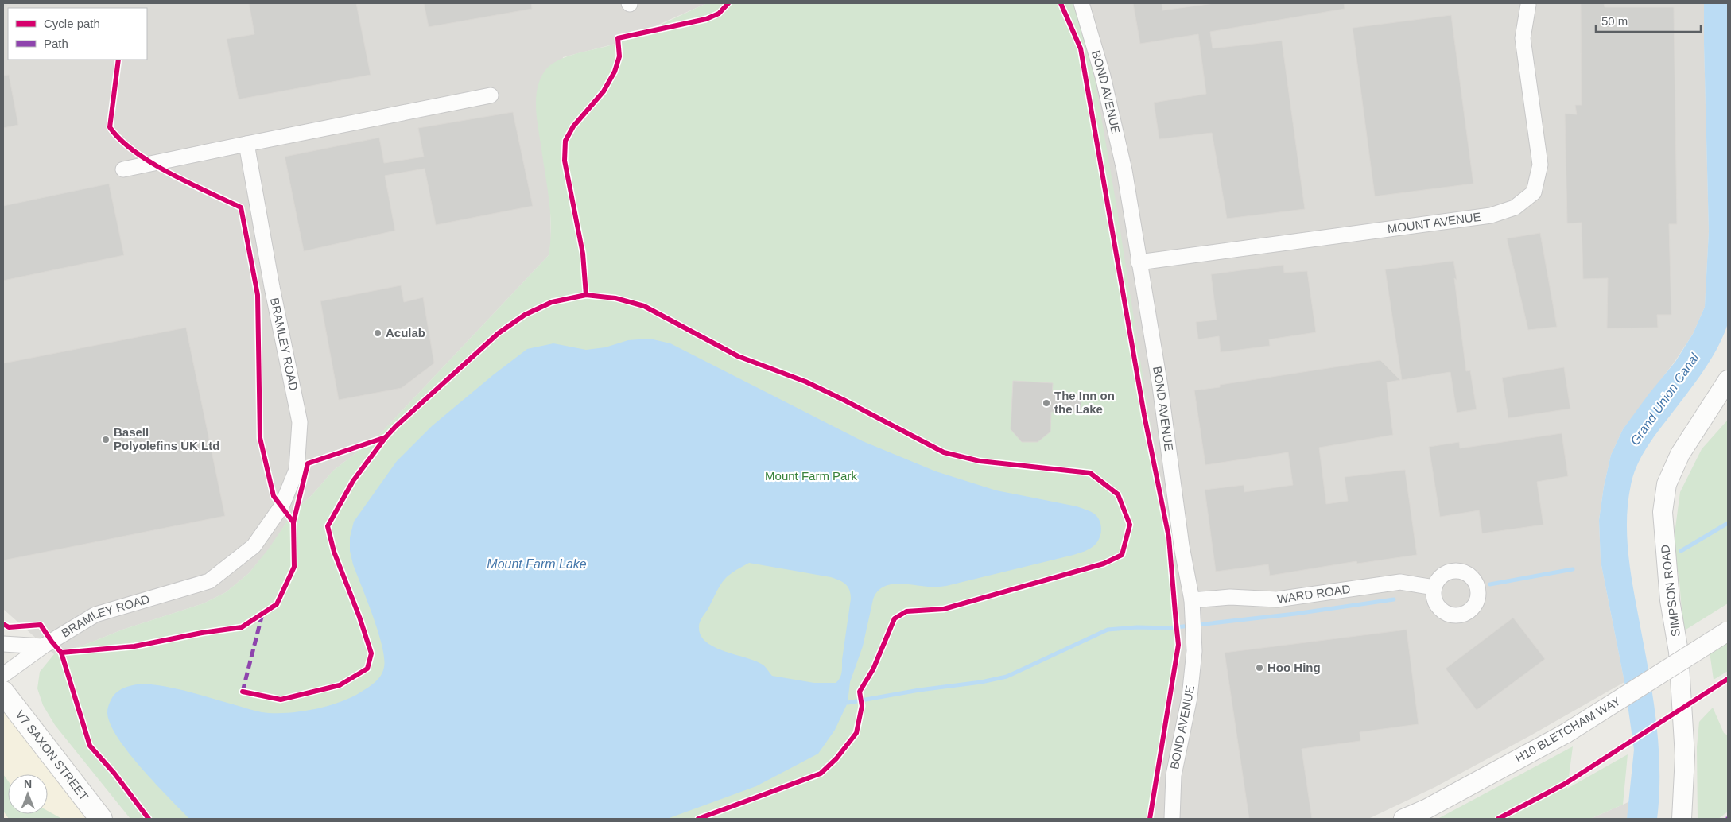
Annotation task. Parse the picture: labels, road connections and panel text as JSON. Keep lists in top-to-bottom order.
{
  "streets": {
    "main road": ["V7 SAXON STREET"],
    "street": [
      "BOND AVENUE",
      "MOUNT AVENUE",
      "BRAMLEY ROAD",
      "SIMPSON ROAD",
      "WARD ROAD",
      "H10 BLETCHAM WAY"
    ]
  },
  "crossings": [
    ["BOND AVENUE", "MOUNT AVENUE"],
    ["BOND AVENUE", "WARD ROAD"]
  ],
  "water": ["Grand Union Canal", "Mount Farm Lake"],
  "parks": ["Mount Farm Park"],
  "places": [
    "Aculab",
    "The Inn on the Lake",
    "Basell Polyolefins UK Ltd",
    "Hoo Hing"
  ],
  "legend": ["Cycle path", "Path"],
  "scale_bar": "50 m",
  "north": "top"
}
